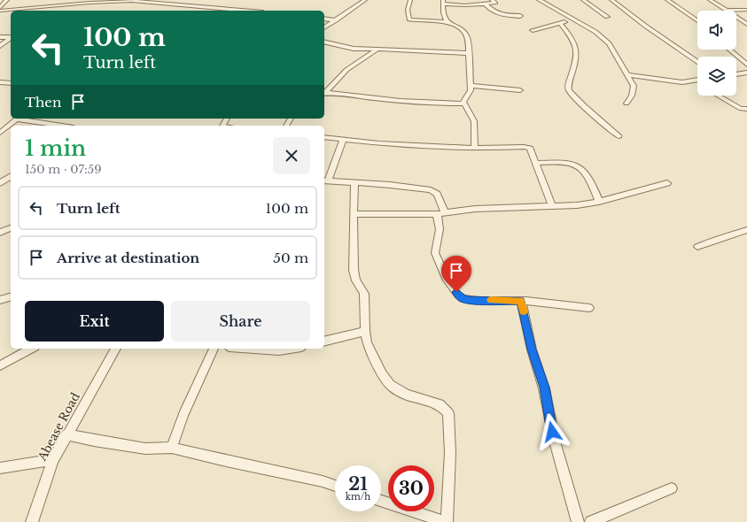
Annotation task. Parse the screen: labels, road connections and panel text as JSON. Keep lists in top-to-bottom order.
{
  "streets": {
    "street": ["Abease Road"]
  },
  "page": {
    "turn": ["100 m", "Turn left"],
    "then": "Then",
    "heading": ["1 min", "150 m · 07:59"],
    "list": [
      {
        "name": "Turn left",
        "value": "100 m"
      },
      {
        "name": "Arrive at destination",
        "value": "50 m"
      }
    ],
    "buttons": ["Exit", "Share"],
    "speed": "21 km/h",
    "limit": "30"
  }
}
